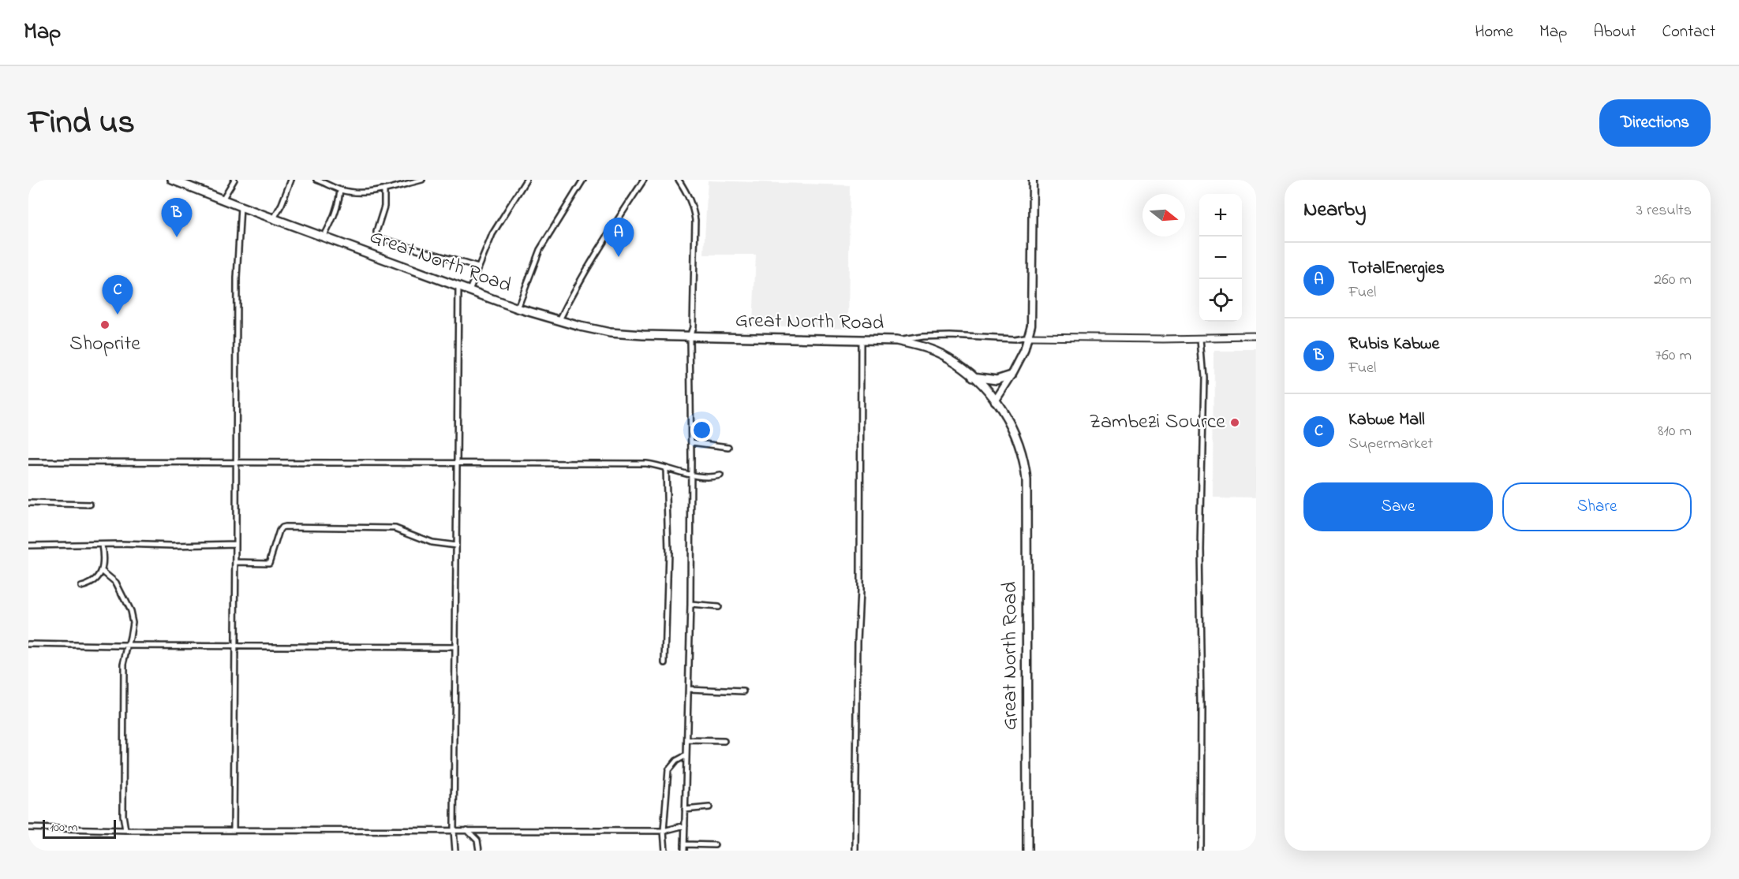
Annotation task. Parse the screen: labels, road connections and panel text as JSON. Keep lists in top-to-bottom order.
{
  "streets": {
    "highway": ["Great North Road"]
  },
  "places": ["Shoprite", "Zambezi Source"],
  "scale_bar": "100 m",
  "north": "right",
  "page": {
    "header": "Map",
    "nav": [
      "Home",
      "Map",
      "About",
      "Contact"
    ],
    "title": "Find us",
    "buttons": [
      "Directions",
      ["Save", "Share"]
    ],
    "heading": ["Nearby", "3 results"],
    "map_buttons": ["+", "−"],
    "pins": ["B", "A", "C"],
    "list": [
      {
        "mark": "A",
        "name": "TotalEnergies",
        "note": "Fuel",
        "value": "260 m"
      },
      {
        "mark": "B",
        "name": "Rubis Kabwe",
        "note": "Fuel",
        "value": "760 m"
      },
      {
        "mark": "C",
        "name": "Kabwe Mall",
        "note": "Supermarket",
        "value": "810 m"
      }
    ],
    "scale": "100 m"
  }
}
